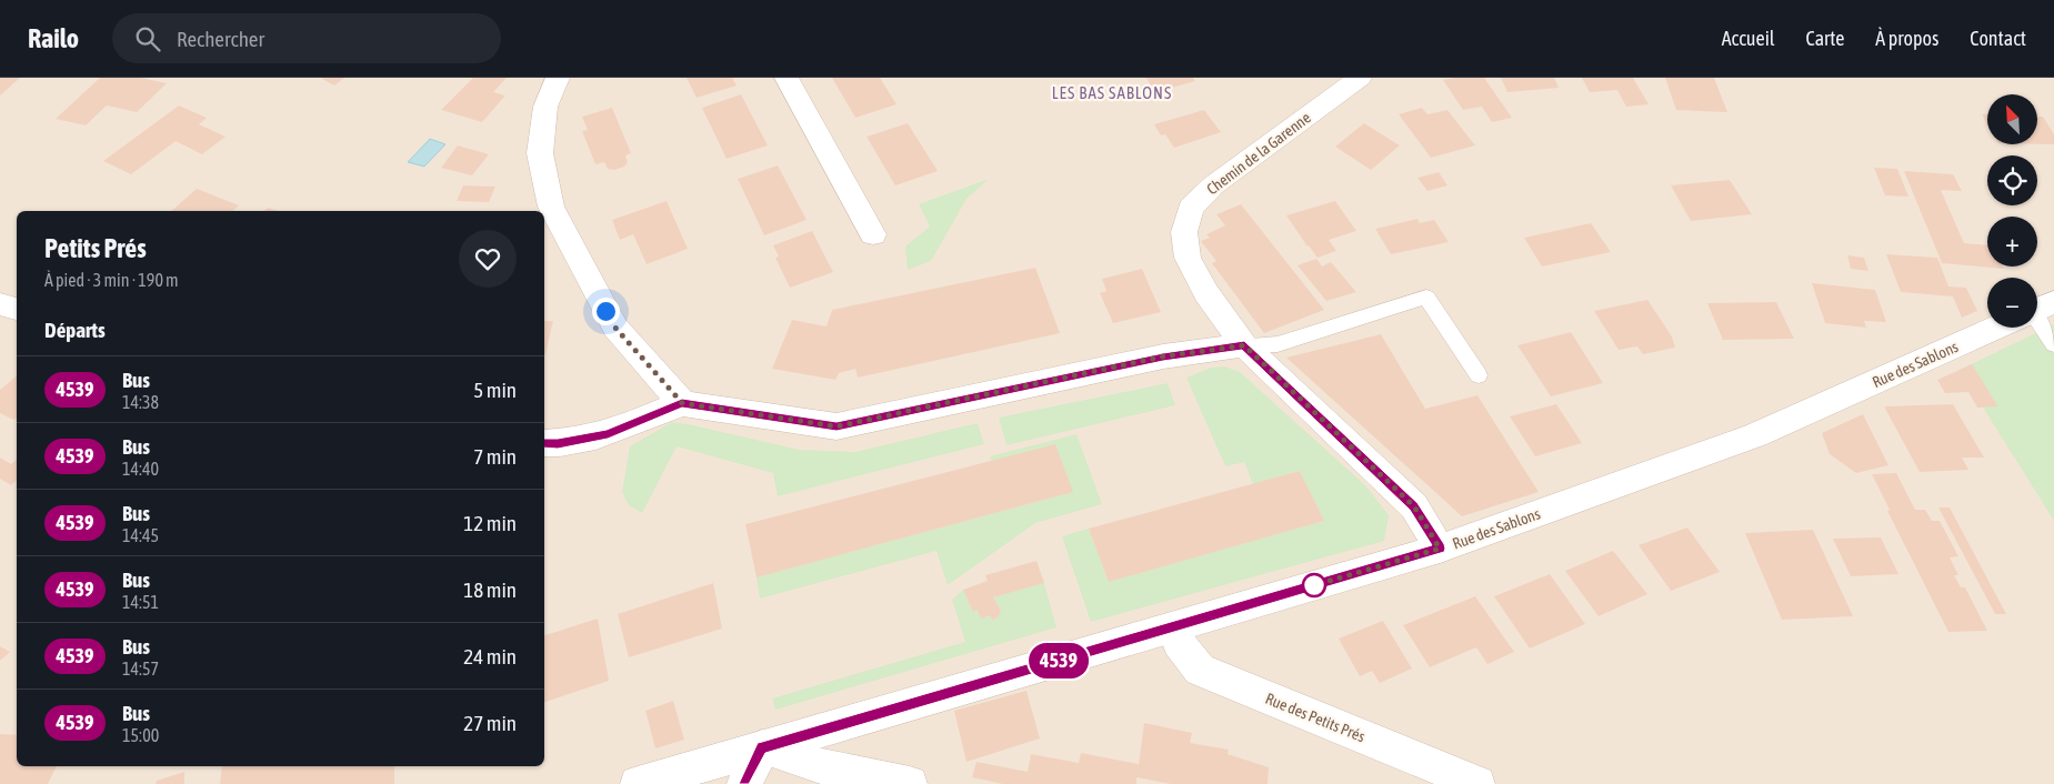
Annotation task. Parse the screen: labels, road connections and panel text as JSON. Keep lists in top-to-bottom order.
{
  "streets": {
    "street": ["Chemin de la Garenne", "Rue des Sablons", "Rue des Petits Prés"]
  },
  "crossings": [
    ["Chemin de la Garenne", "Rue des Sablons"],
    ["Rue des Sablons", "Rue des Petits Prés"]
  ],
  "districts": ["LES BAS SABLONS"],
  "lines": ["bus line 4539"],
  "north": "top left",
  "page": {
    "header": "Railo",
    "search": "Rechercher",
    "nav": [
      "Accueil",
      "Carte",
      "À propos",
      "Contact"
    ],
    "on_map": "4539",
    "map_buttons": ["+", "−"],
    "heading": [
      ["Petits Prés", "À pied · 3 min · 190 m"],
      "Départs"
    ],
    "list": [
      {
        "mark": "4539",
        "name": "Bus",
        "note": "14:38",
        "value": "5 min"
      },
      {
        "mark": "4539",
        "name": "Bus",
        "note": "14:40",
        "value": "7 min"
      },
      {
        "mark": "4539",
        "name": "Bus",
        "note": "14:45",
        "value": "12 min"
      },
      {
        "mark": "4539",
        "name": "Bus",
        "note": "14:51",
        "value": "18 min"
      },
      {
        "mark": "4539",
        "name": "Bus",
        "note": "14:57",
        "value": "24 min"
      },
      {
        "mark": "4539",
        "name": "Bus",
        "note": "15:00",
        "value": "27 min"
      }
    ]
  }
}
